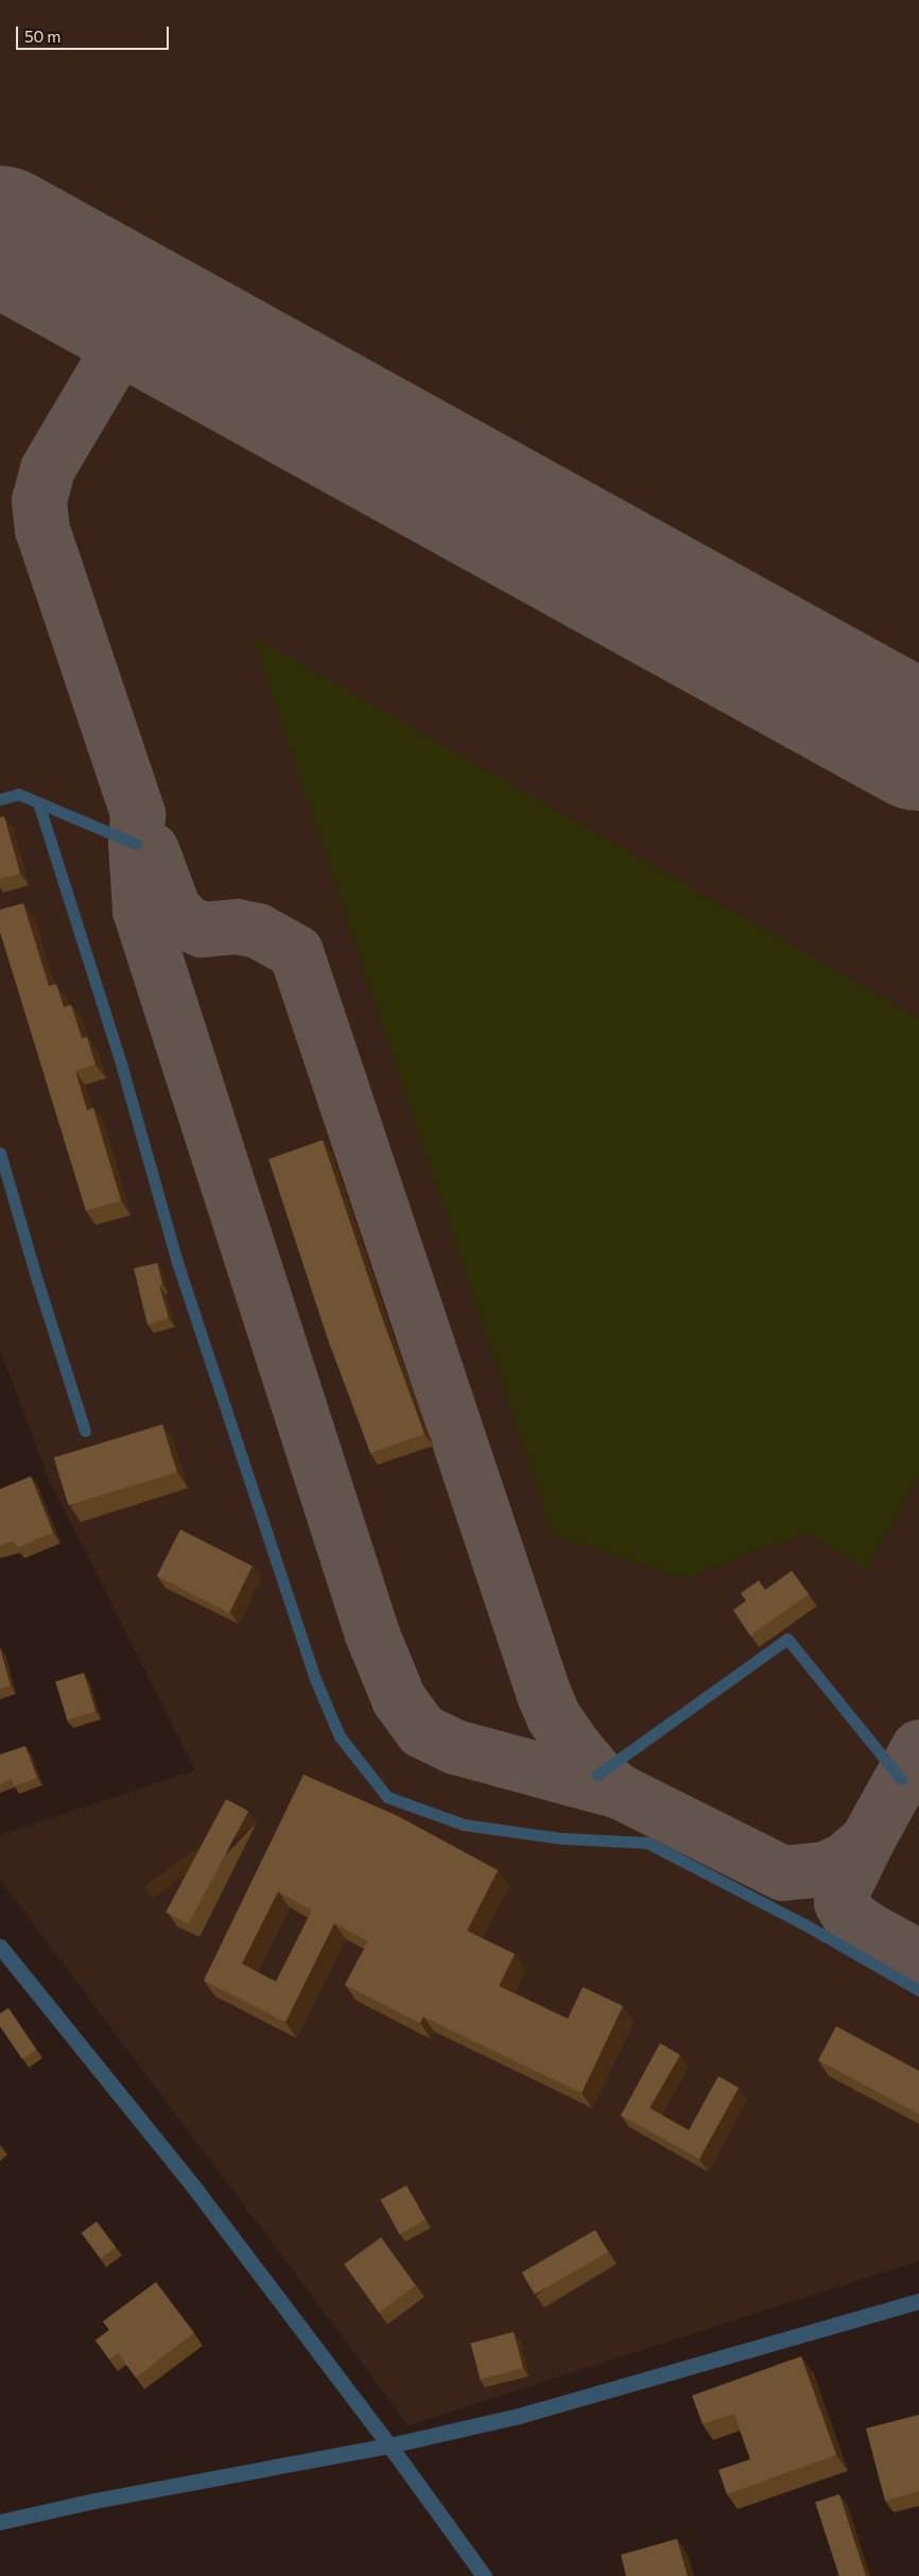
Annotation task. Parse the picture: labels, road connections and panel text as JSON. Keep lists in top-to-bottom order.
{
  "scale_bar": "50 m"
}
